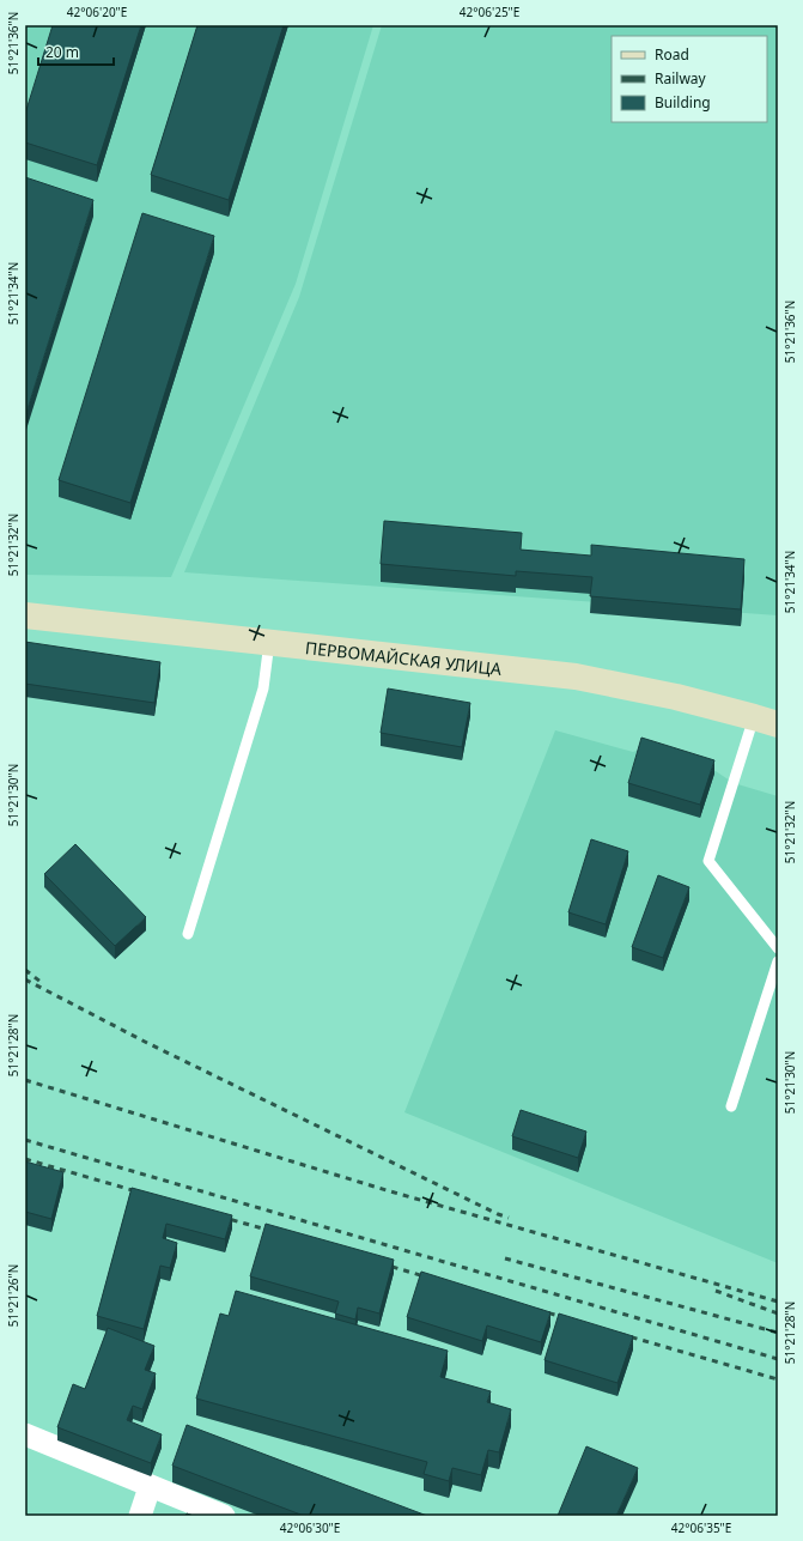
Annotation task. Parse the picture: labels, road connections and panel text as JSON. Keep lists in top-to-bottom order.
{
  "streets": {
    "street": ["ПЕРВОМАЙСКАЯ УЛИЦА"]
  },
  "legend": ["Road", "Railway", "Building"],
  "scale_bar": "20 m",
  "coordinates": [
    "42°06'20\"E",
    "42°06'25\"E",
    "51°21'36\"N",
    "51°21'34\"N",
    "51°21'32\"N",
    "51°21'30\"N",
    "51°21'28\"N",
    "51°21'26\"N",
    "42°06'30\"E",
    "42°06'35\"E"
  ]
}
